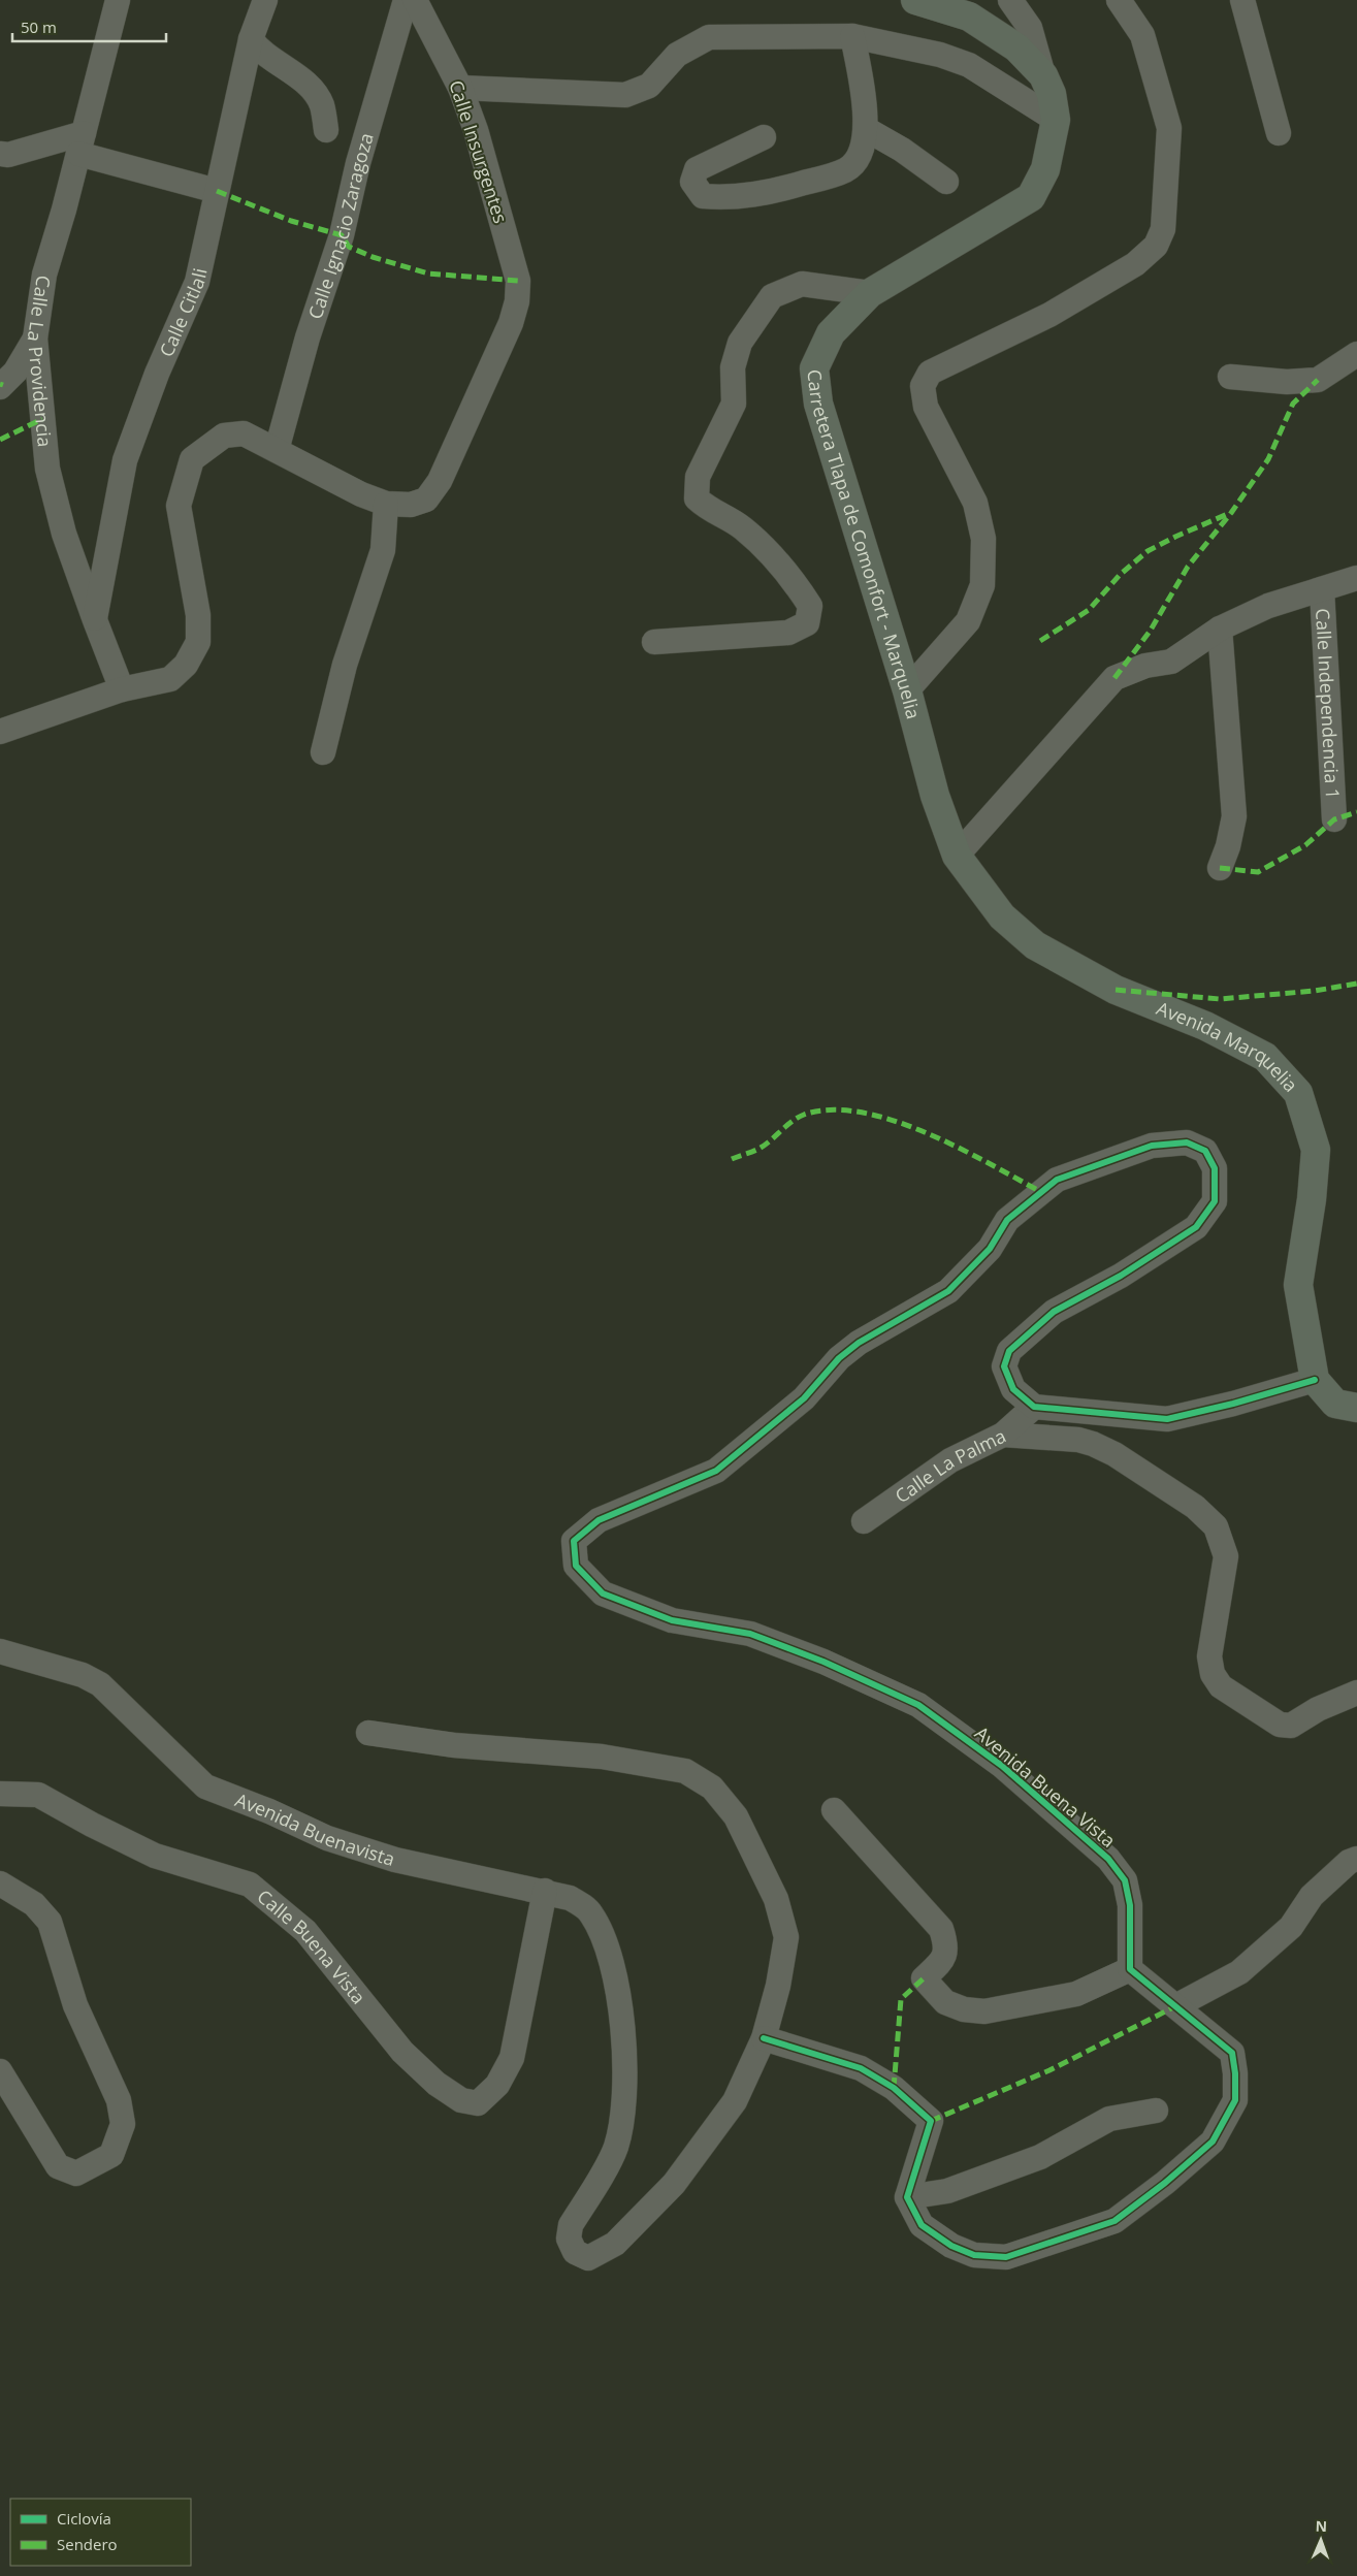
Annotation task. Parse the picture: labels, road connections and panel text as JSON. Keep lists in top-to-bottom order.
{
  "streets": {
    "main road": ["Carretera Tlapa de Comonfort - Marquelia", "Avenida Marquelia"],
    "street": [
      "Calle Insurgentes",
      "Calle Ignacio Zaragoza",
      "Calle Citlali",
      "Calle La Providencia",
      "Calle Independencia 1",
      "Calle La Palma",
      "Avenida Buena Vista",
      "Avenida Buenavista",
      "Calle Buena Vista"
    ]
  },
  "crossings": [
    ["Calle Citlali", "Calle La Providencia"],
    ["Carretera Tlapa de Comonfort - Marquelia", "Avenida Marquelia"],
    ["Calle La Palma", "Avenida Buena Vista"],
    ["Avenida Buenavista", "Calle Buena Vista"]
  ],
  "legend": ["Ciclovía", "Sendero"],
  "scale_bar": "50 m",
  "north": "top"
}
